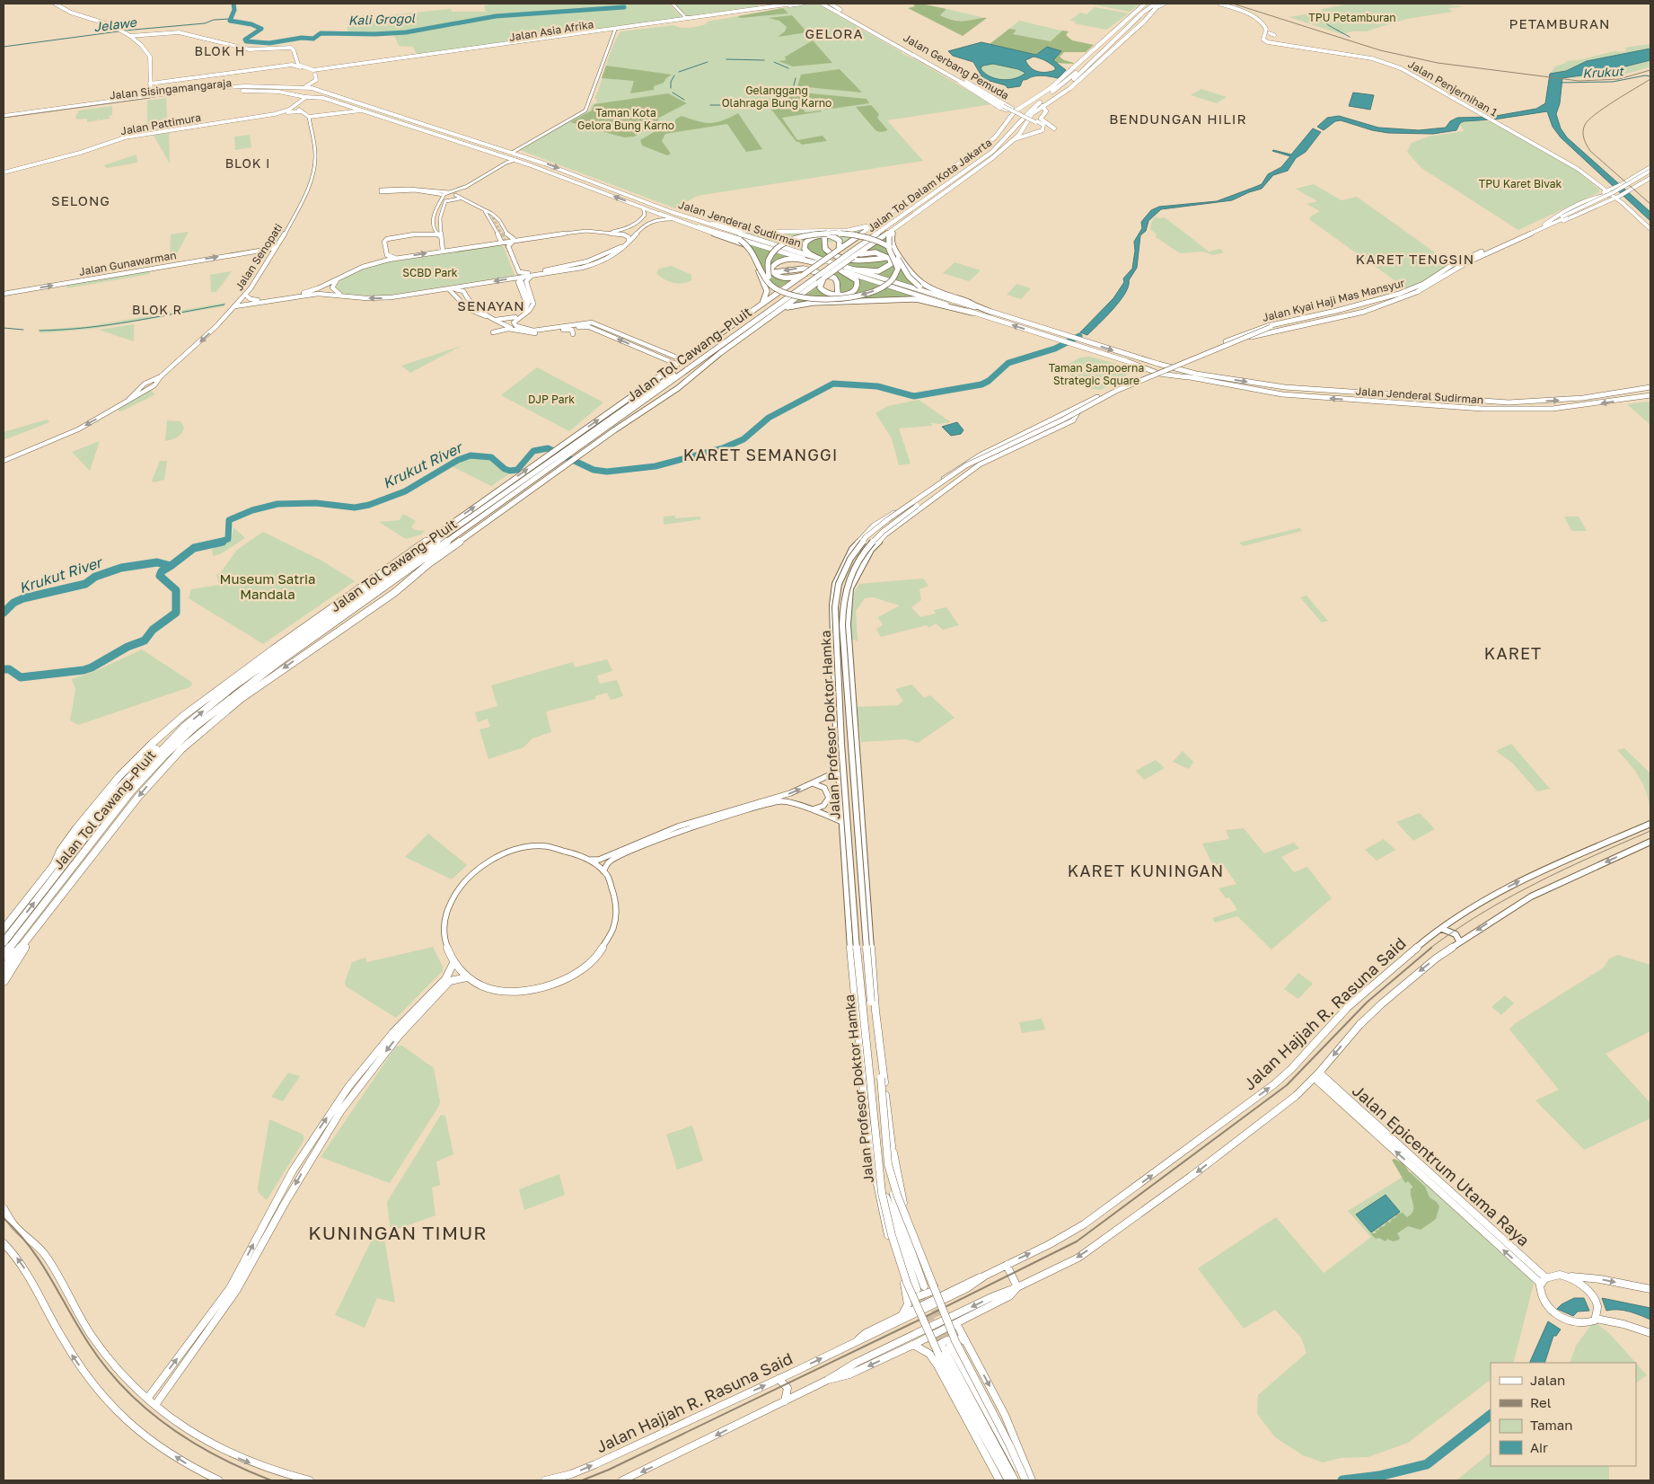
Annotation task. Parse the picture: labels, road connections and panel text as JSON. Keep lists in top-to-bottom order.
{
  "streets": {
    "highway": ["Jalan Tol Dalam Kota Jakarta", "Jalan Tol Cawang–Pluit"],
    "main road": [
      "Jalan Asia Afrika",
      "Jalan Gerbang Pemuda",
      "Jalan Penjernihan 1",
      "Jalan Sisingamangaraja",
      "Jalan Pattimura",
      "Jalan Jenderal Sudirman",
      "Jalan Senopati",
      "Jalan Gunawarman",
      "Jalan Kyai Haji Mas Mansyur",
      "Jalan Profesor Doktor Hamka",
      "Jalan Hajjah R. Rasuna Said",
      "Jalan Epicentrum Utama Raya"
    ]
  },
  "crossings": [
    ["Jalan Penjernihan 1", "Jalan Kyai Haji Mas Mansyur"],
    ["Jalan Sisingamangaraja", "Jalan Jenderal Sudirman"],
    ["Jalan Tol Dalam Kota Jakarta", "Jalan Tol Cawang–Pluit"],
    ["Jalan Jenderal Sudirman", "Jalan Senopati"],
    ["Jalan Senopati", "Jalan Gunawarman"],
    ["Jalan Kyai Haji Mas Mansyur", "Jalan Profesor Doktor Hamka"]
  ],
  "one_way": ["Jalan Senopati", "Jalan Gunawarman"],
  "districts": [
    "PETAMBURAN",
    "GELORA",
    "BLOK H",
    "BENDUNGAN HILIR",
    "BLOK I",
    "SELONG",
    "KARET TENGSIN",
    "SENAYAN",
    "BLOK R",
    "KARET SEMANGGI",
    "KARET",
    "KARET KUNINGAN",
    "KUNINGAN TIMUR"
  ],
  "water": [
    "Kali Grogol",
    "Jelawe",
    "Krukut",
    "Krukut River"
  ],
  "parks": [
    "TPU Petamburan",
    "Gelanggang Olahraga Bung Karno",
    "Taman Kota Gelora Bung Karno",
    "TPU Karet Bivak",
    "SCBD Park",
    "Taman Sampoerna Strategic Square",
    "DJP Park",
    "Museum Satria Mandala"
  ],
  "legend": [
    "Jalan",
    "Rel",
    "Taman",
    "Air"
  ]
}
